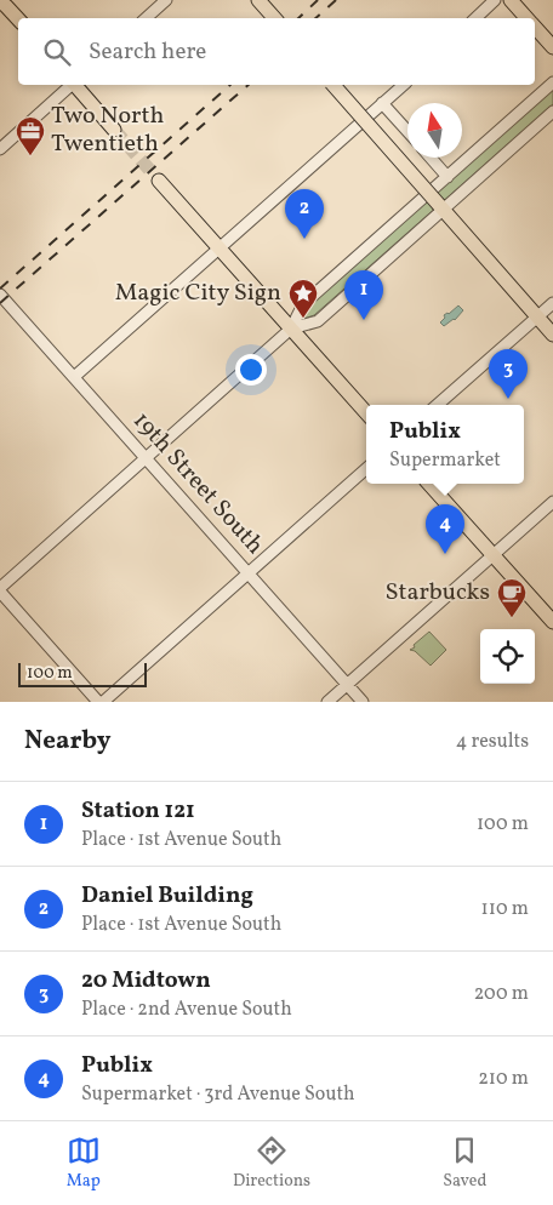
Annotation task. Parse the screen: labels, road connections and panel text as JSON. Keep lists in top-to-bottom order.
{
  "streets": {
    "street": ["19th Street South"]
  },
  "places": {
    "office": ["Two North Twentieth"],
    "place": ["Magic City Sign"],
    "cafe": ["Starbucks"]
  },
  "scale_bar": "100 m",
  "north": "top",
  "page": {
    "search": "Search here",
    "pins": [
      "2",
      "1",
      "3",
      "4"
    ],
    "popup": ["Publix", "Supermarket"],
    "scale": "100 m",
    "heading": ["Nearby", "4 results"],
    "list": [
      {
        "mark": "1",
        "name": "Station 121",
        "note": "Place · 1st Avenue South",
        "value": "100 m"
      },
      {
        "mark": "2",
        "name": "Daniel Building",
        "note": "Place · 1st Avenue South",
        "value": "110 m"
      },
      {
        "mark": "3",
        "name": "20 Midtown",
        "note": "Place · 2nd Avenue South",
        "value": "200 m"
      },
      {
        "mark": "4",
        "name": "Publix",
        "note": "Supermarket · 3rd Avenue South",
        "value": "210 m"
      }
    ],
    "nav": ["Map", "Directions", "Saved"]
  }
}
